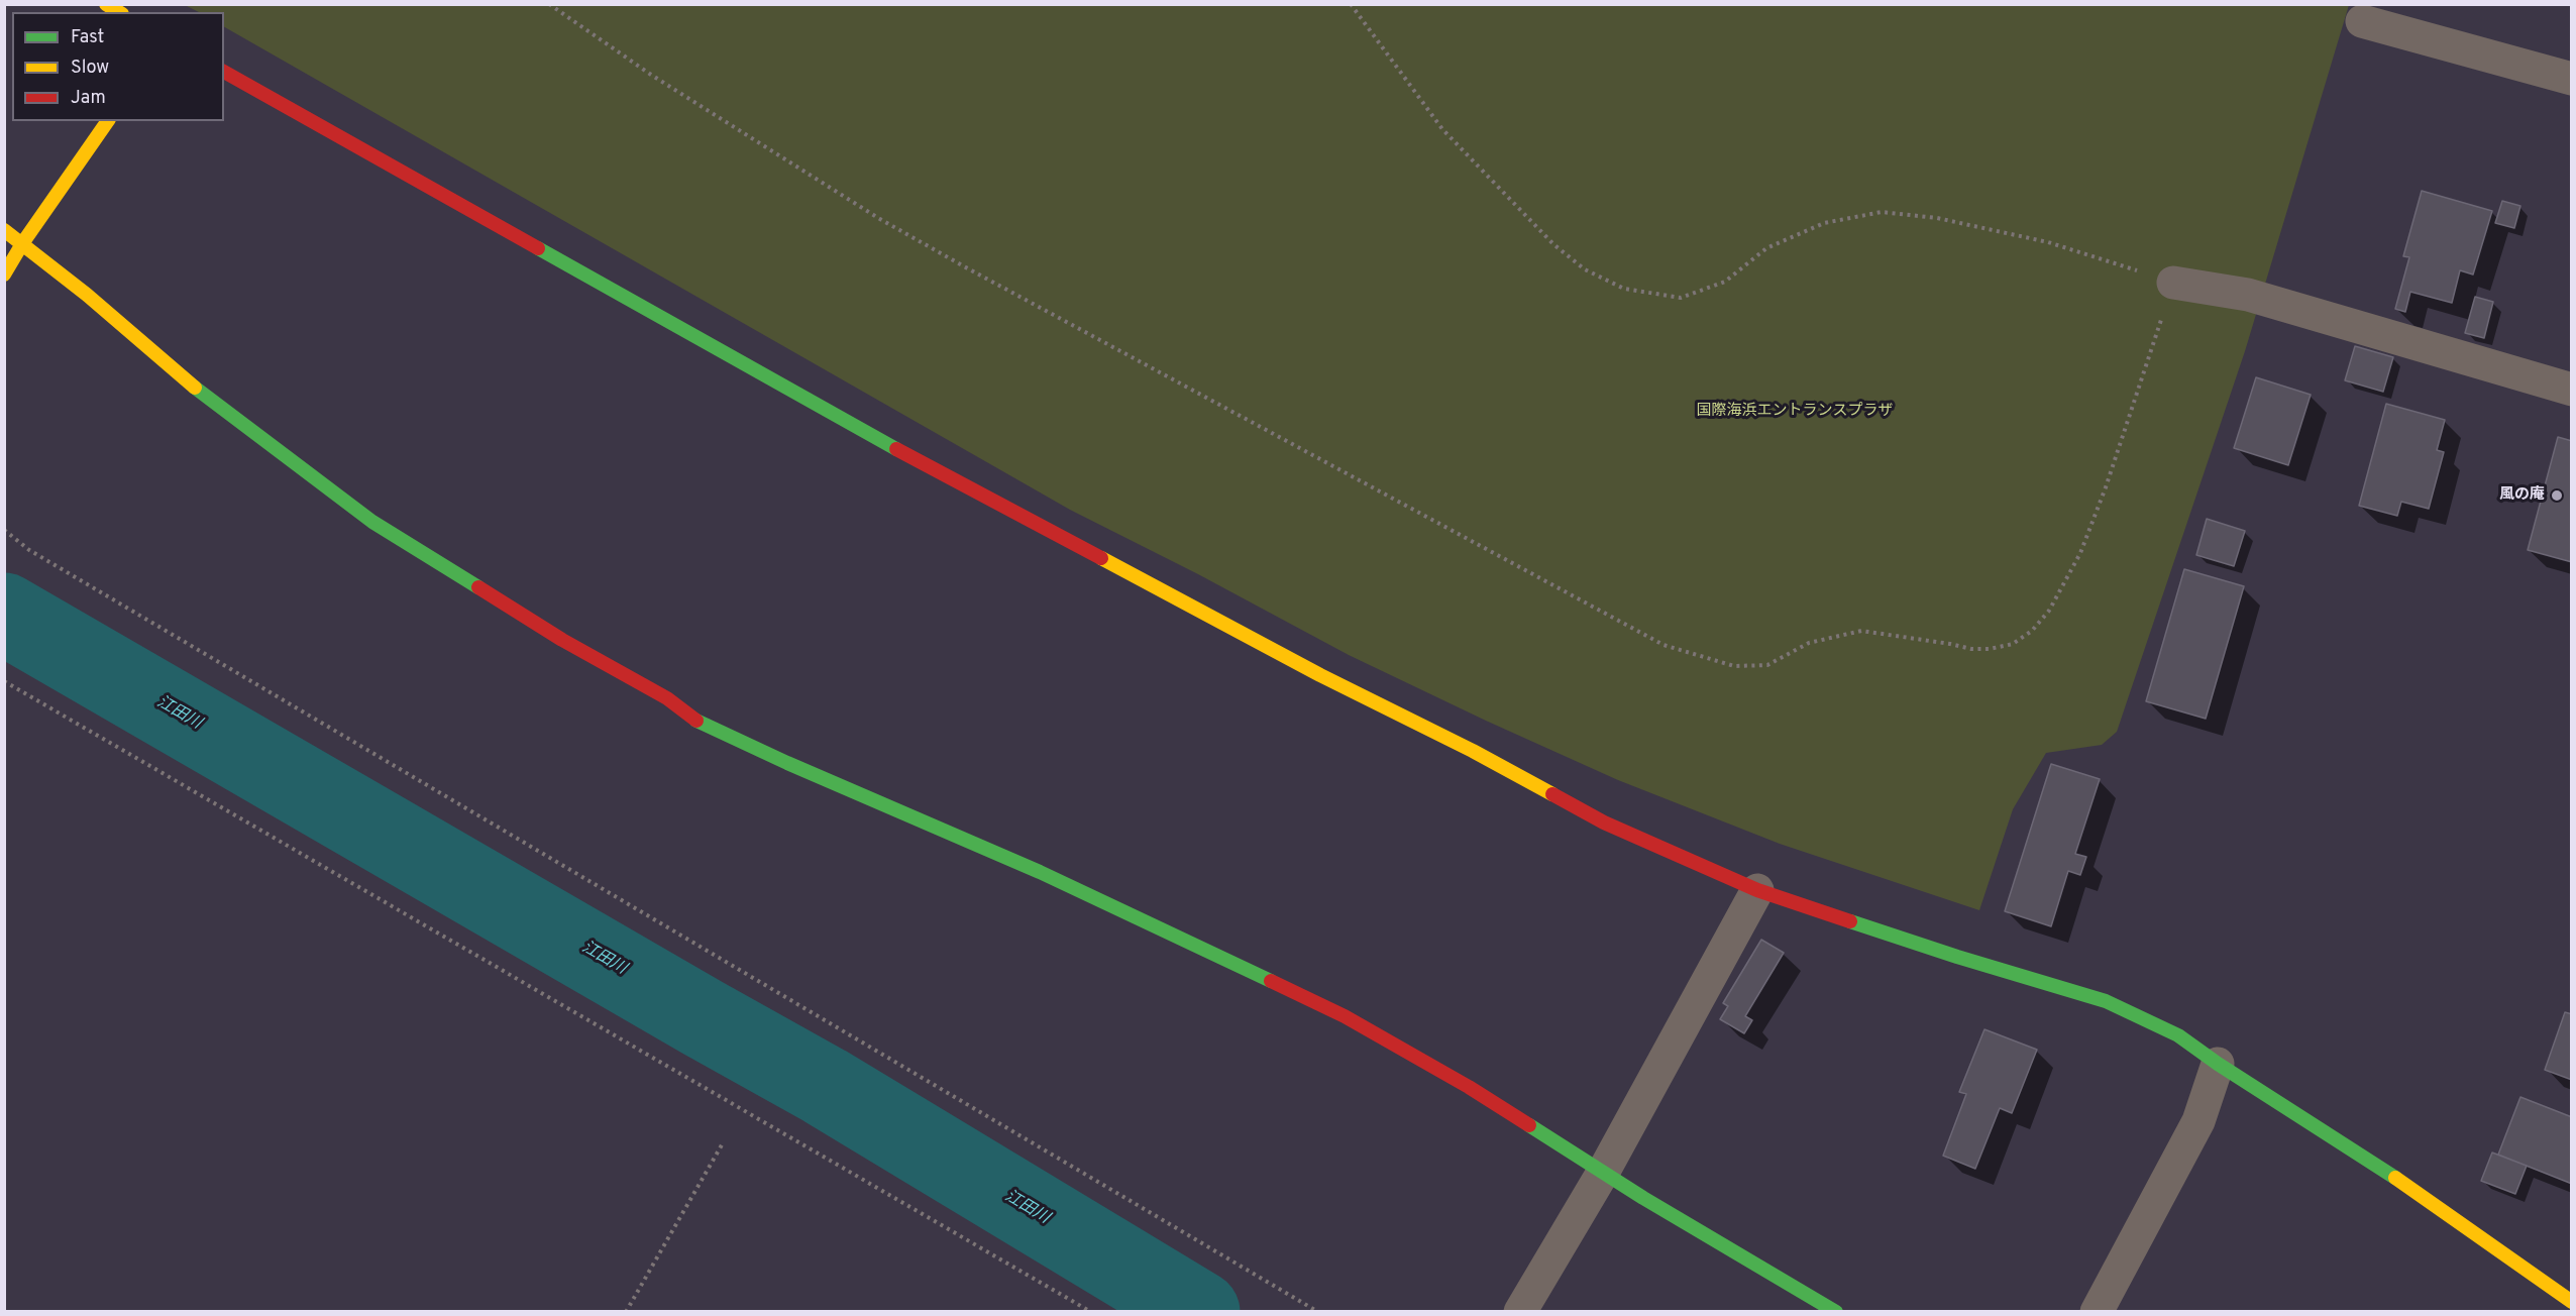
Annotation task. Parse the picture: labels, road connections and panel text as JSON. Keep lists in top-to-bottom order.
{
  "water": ["江田川"],
  "parks": ["国際海浜エントランスプラザ"],
  "places": ["風の庵"],
  "legend": ["Fast", "Slow", "Jam"]
}
